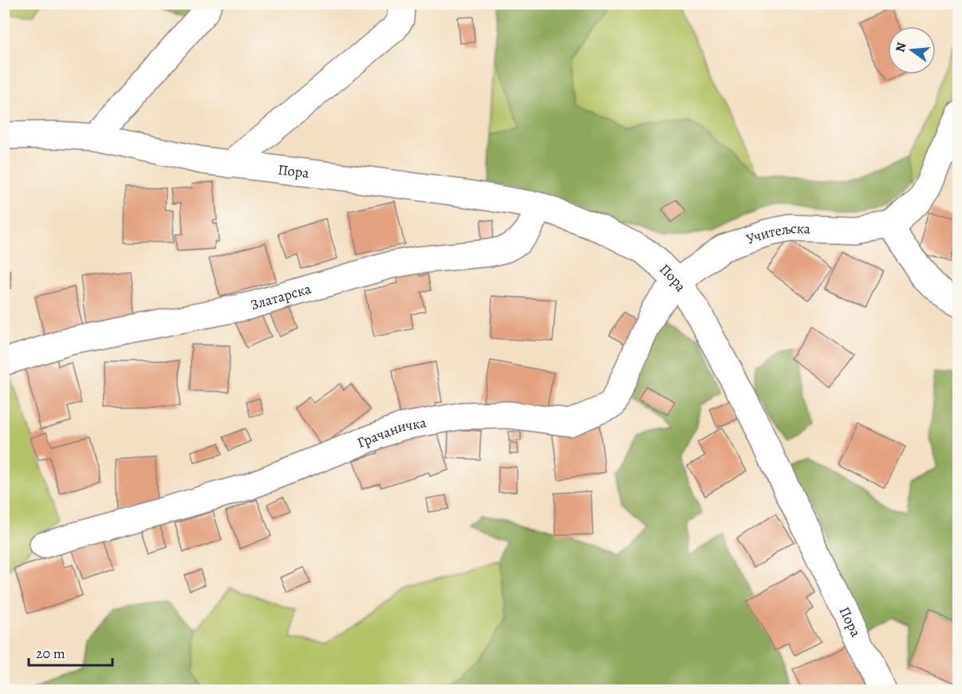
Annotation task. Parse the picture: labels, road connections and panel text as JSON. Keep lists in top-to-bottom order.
{
  "streets": {
    "street": [
      "Пора",
      "Учитељска",
      "Златарска",
      "Грачаничка"
    ]
  },
  "crossings": [
    ["Пора", "Учитељска"],
    ["Пора", "Златарска"],
    ["Пора", "Грачаничка"],
    ["Учитељска", "Грачаничка"]
  ],
  "scale_bar": "20 m",
  "north": "left"
}
